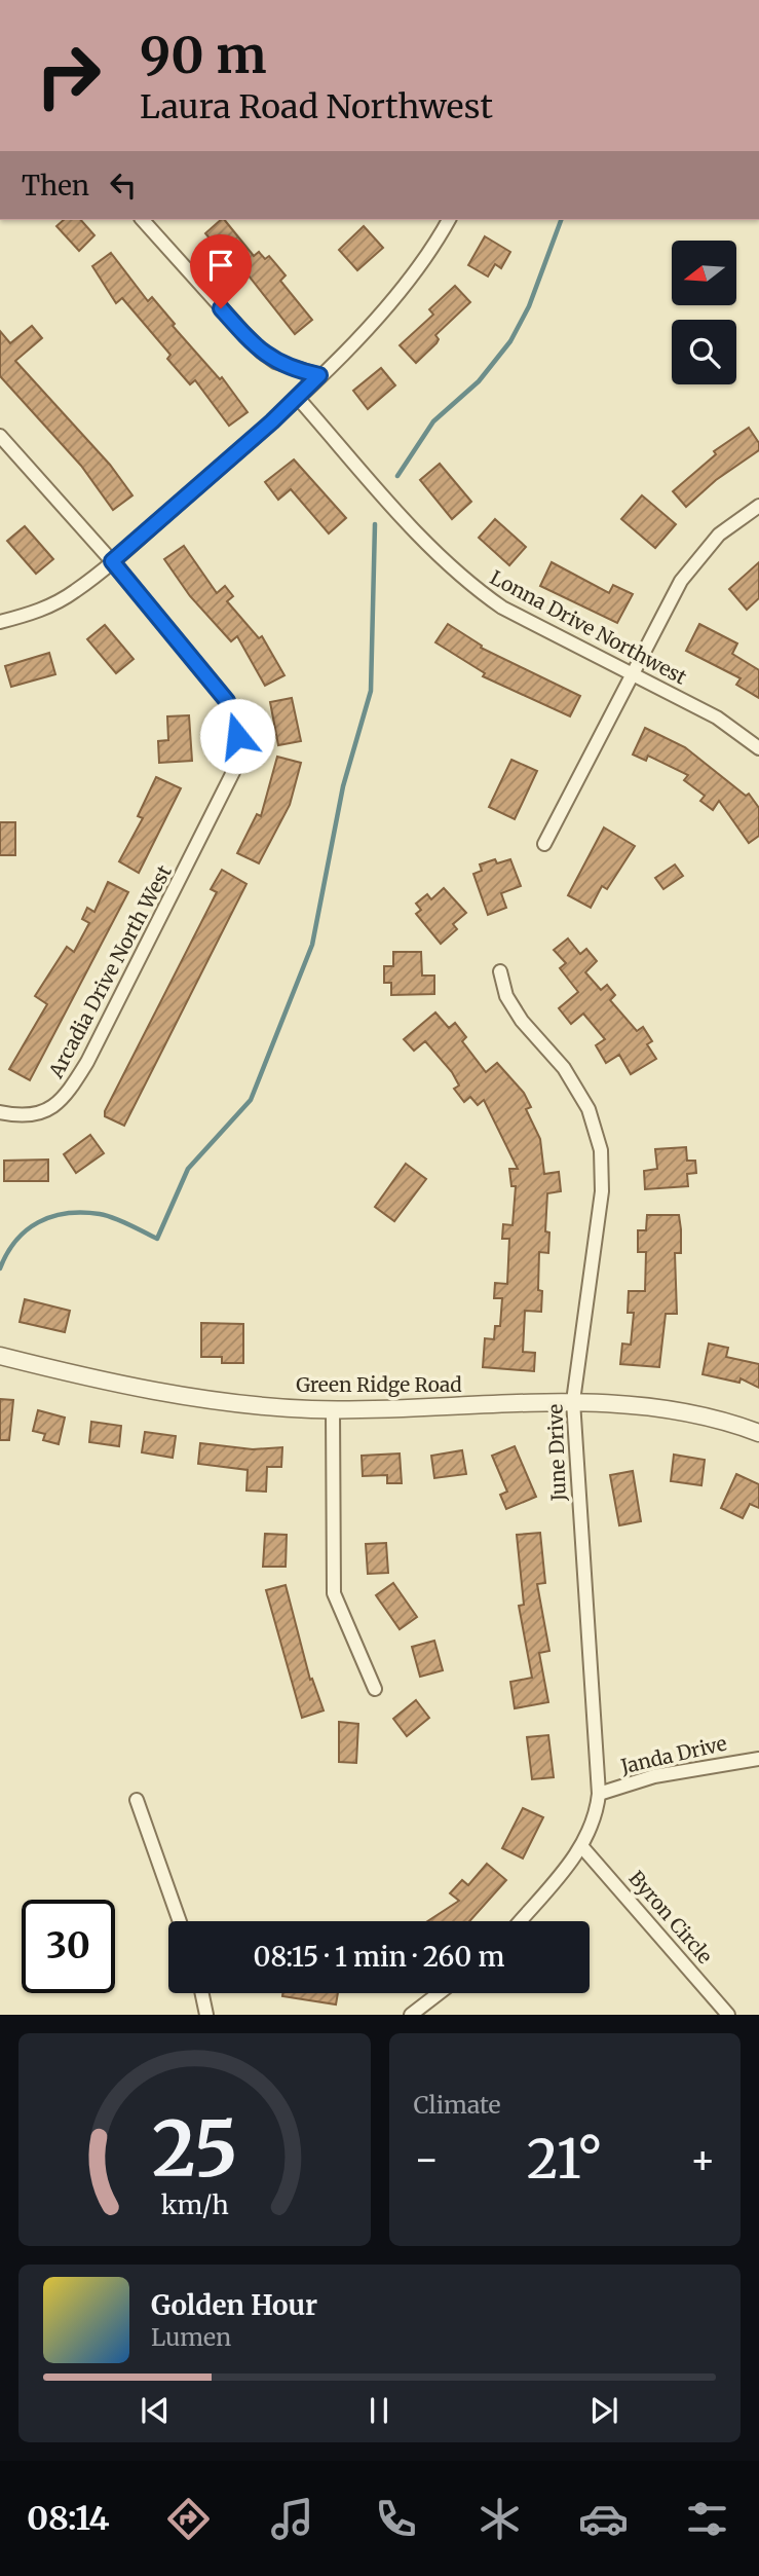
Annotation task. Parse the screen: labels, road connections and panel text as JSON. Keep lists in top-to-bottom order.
{
  "streets": {
    "street": [
      "Lonna Drive Northwest",
      "Arcadia Drive North West",
      "Green Ridge Road",
      "June Drive",
      "Janda Drive",
      "Byron Circle"
    ]
  },
  "crossings": [
    ["Green Ridge Road", "June Drive"],
    ["June Drive", "Janda Drive"],
    ["June Drive", "Byron Circle"]
  ],
  "north": "left",
  "page": {
    "turn": ["90 m", "Laura Road Northwest"],
    "then": "Then",
    "limit": "30",
    "trip": "08:15 · 1 min · 260 m",
    "tile": "Climate",
    "heat": ["−", "21°", "+"],
    "song": ["Golden Hour", "Lumen"],
    "tabs": "08:14",
    "gauge": ["25", "km/h"]
  }
}
